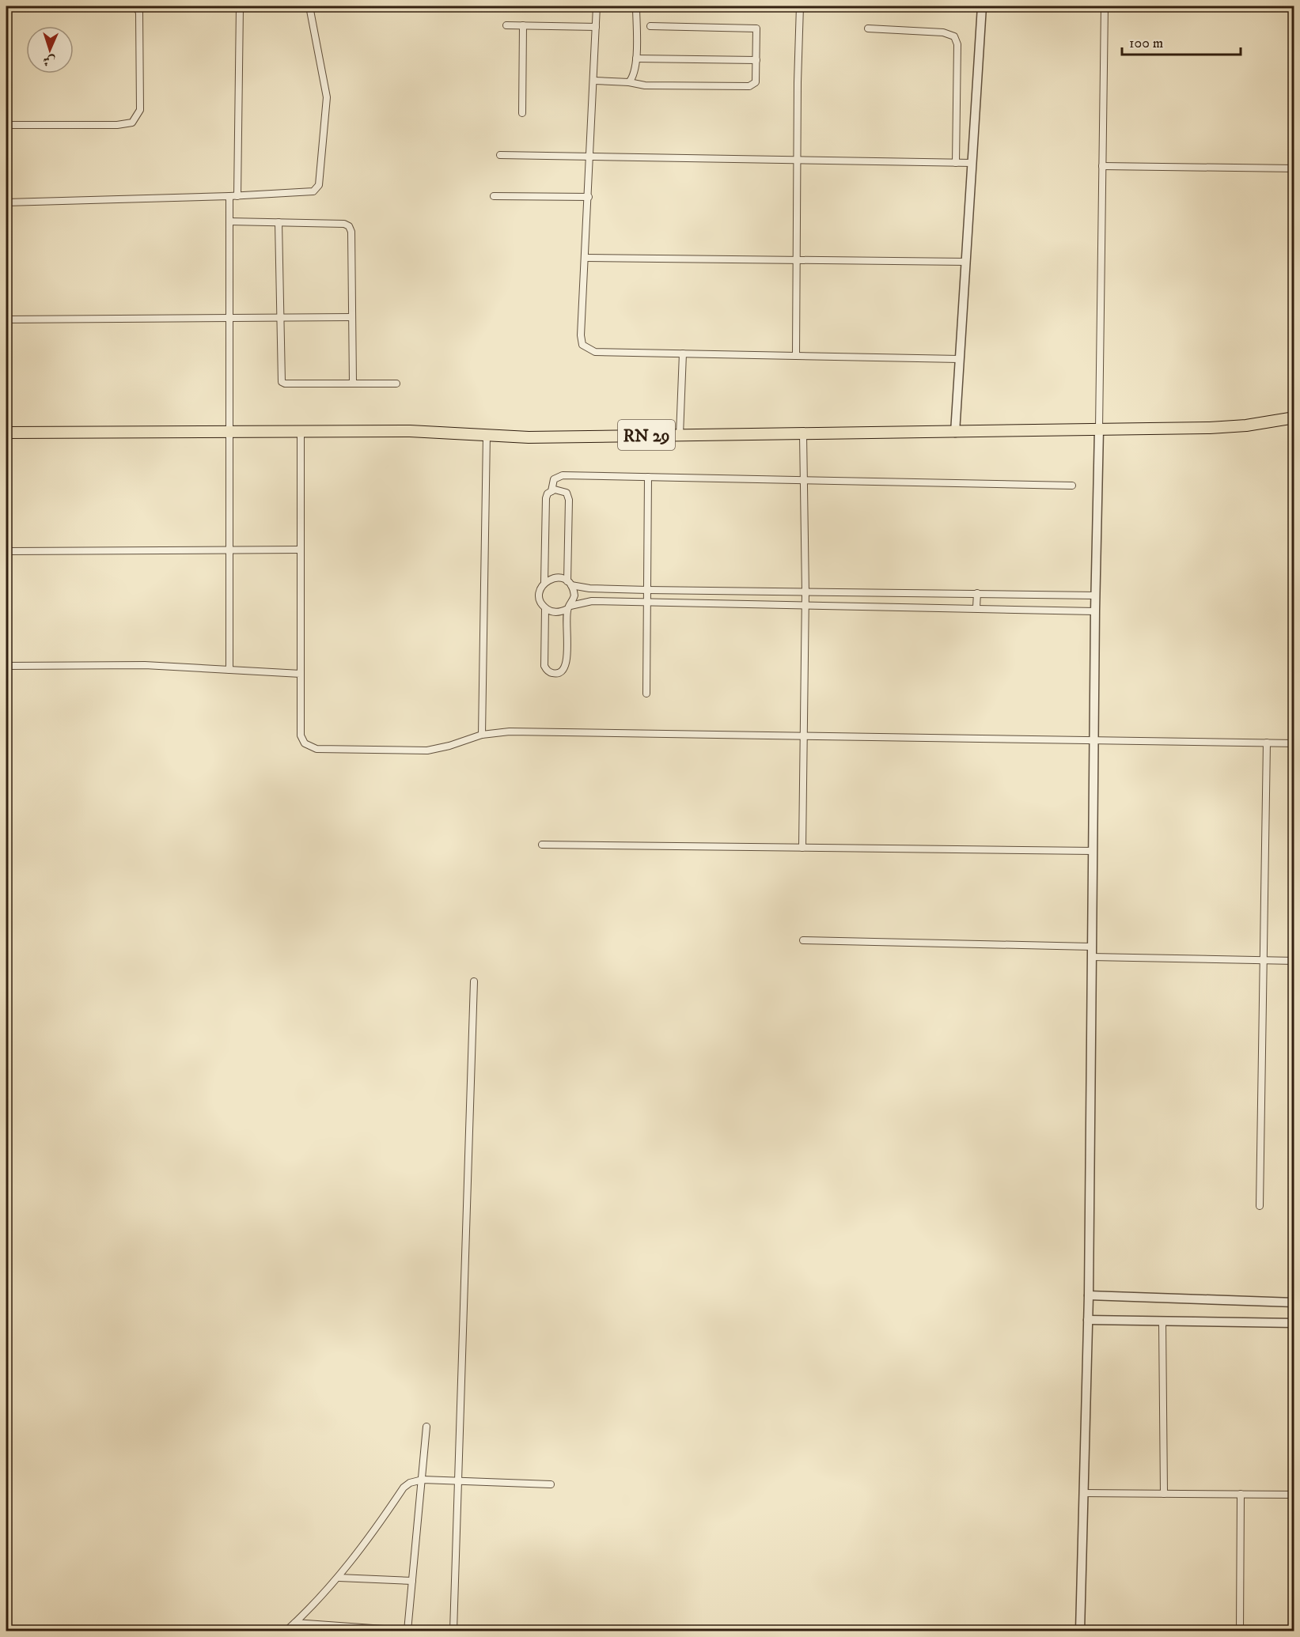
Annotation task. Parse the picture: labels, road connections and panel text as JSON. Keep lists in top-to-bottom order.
{
  "streets": {
    "main road": ["RN 29"]
  },
  "scale_bar": "100 m",
  "north": "bottom"
}
